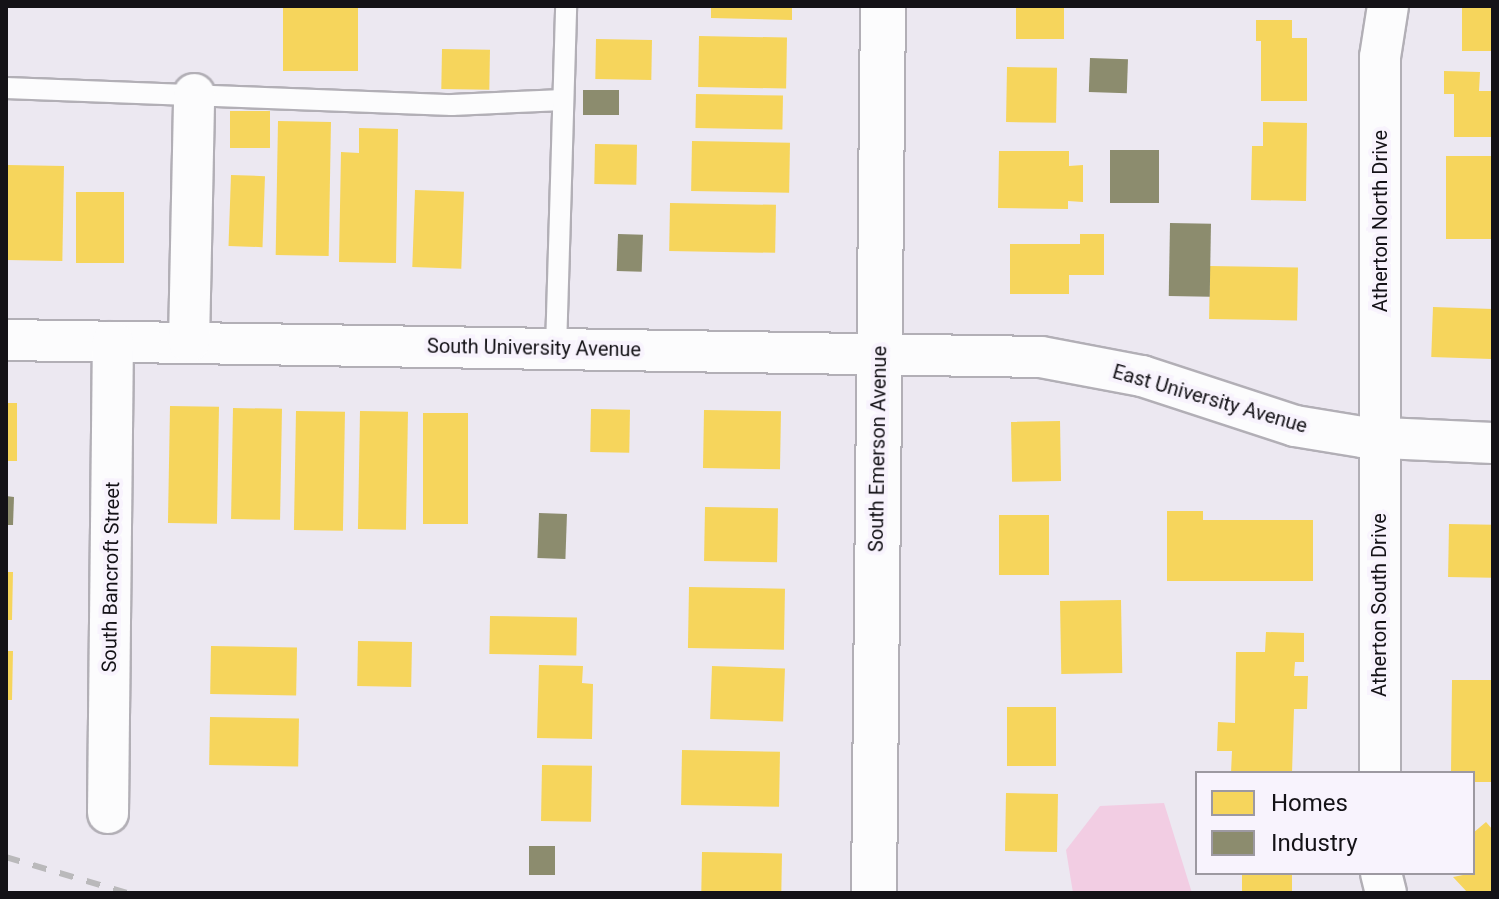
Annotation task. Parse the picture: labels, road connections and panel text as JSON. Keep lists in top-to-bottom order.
{
  "streets": {
    "main road": ["South Emerson Avenue"],
    "street": [
      "Atherton North Drive",
      "South University Avenue",
      "East University Avenue",
      "South Bancroft Street",
      "Atherton South Drive"
    ]
  },
  "crossings": [
    ["Atherton North Drive", "East University Avenue"],
    ["Atherton North Drive", "Atherton South Drive"],
    ["South University Avenue", "East University Avenue"],
    ["South University Avenue", "South Emerson Avenue"],
    ["South University Avenue", "South Bancroft Street"],
    ["East University Avenue", "South Emerson Avenue"],
    ["East University Avenue", "Atherton South Drive"]
  ],
  "legend": ["Homes", "Industry"]
}
